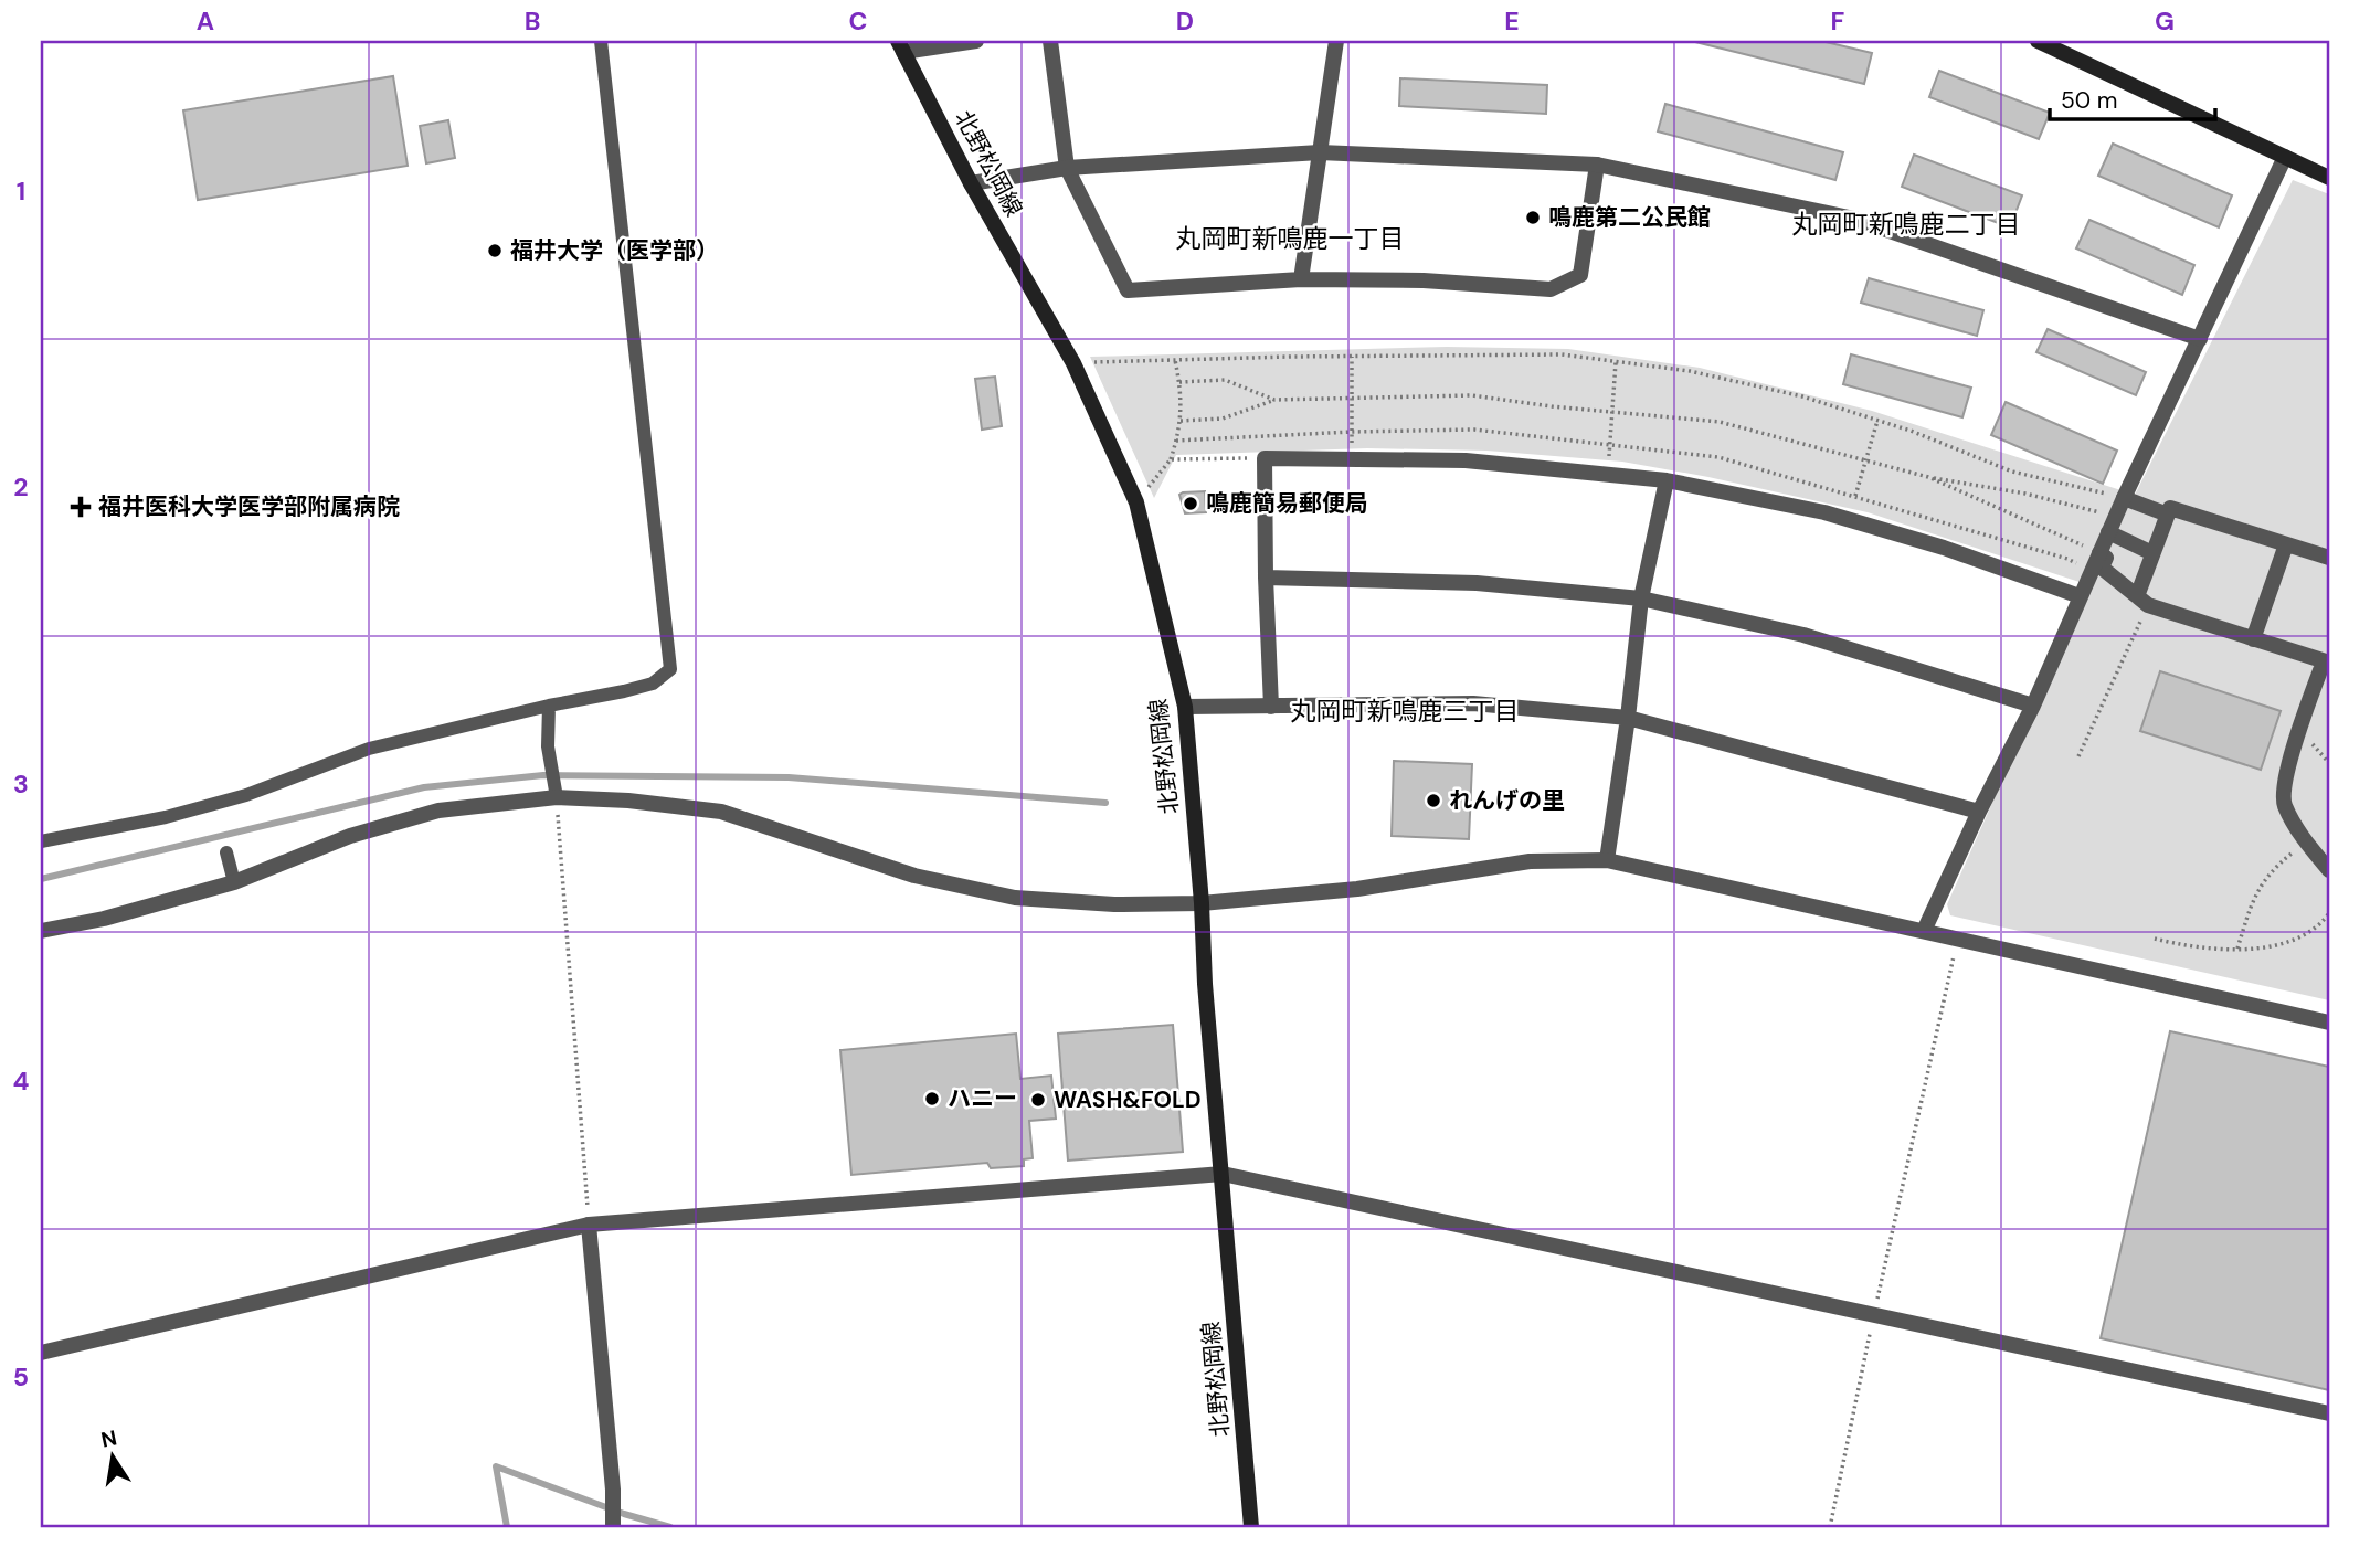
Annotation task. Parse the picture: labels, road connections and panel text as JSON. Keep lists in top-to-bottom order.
{
  "streets": {
    "main road": ["北野松岡線"]
  },
  "districts": ["丸岡町新鳴鹿二丁目", "丸岡町新鳴鹿一丁目", "丸岡町新鳴鹿三丁目"],
  "places": {
    "other": [
      "鳴鹿第二公民館",
      "福井大学（医学部）",
      "鳴鹿簡易郵便局",
      "れんげの里",
      "ハニー",
      "WASH&FOLD"
    ],
    "health": ["福井医科大学医学部附属病院"]
  },
  "scale_bar": "50 m",
  "north": "top",
  "grid": {
    "columns": [
      "A",
      "B",
      "C",
      "D",
      "E",
      "F",
      "G"
    ],
    "rows": [
      "1",
      "2",
      "3",
      "4",
      "5"
    ]
  }
}
